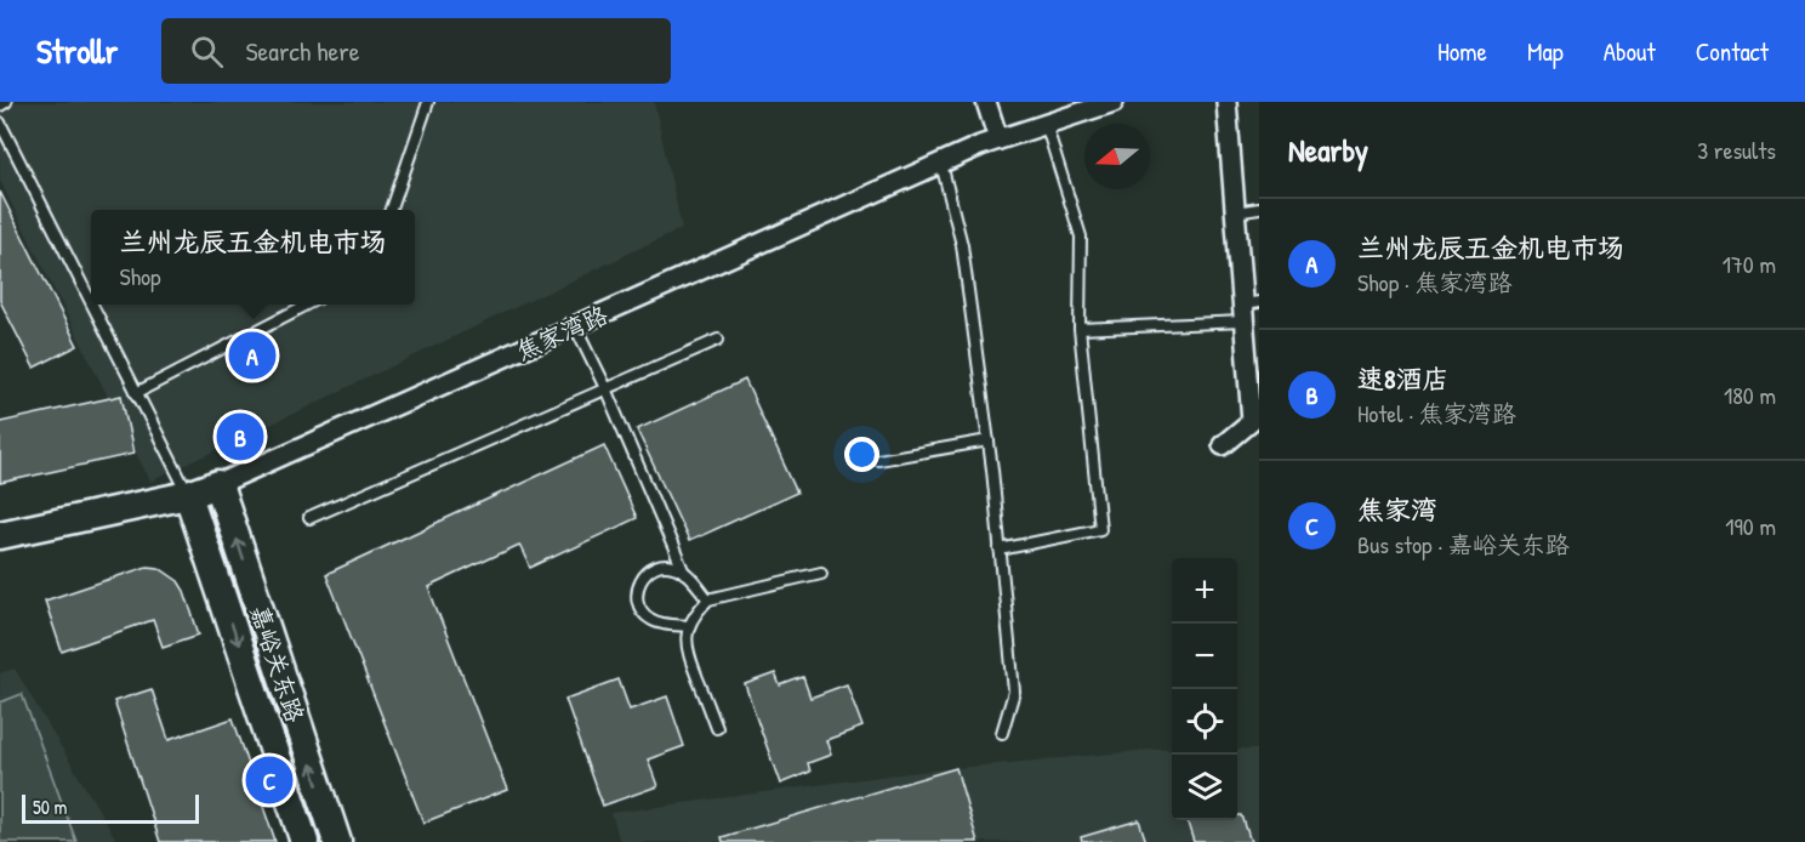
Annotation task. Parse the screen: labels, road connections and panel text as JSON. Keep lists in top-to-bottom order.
{
  "streets": {
    "main road": ["焦家湾路", "嘉峪关东路"]
  },
  "crossings": [
    ["焦家湾路", "嘉峪关东路"]
  ],
  "scale_bar": "50 m",
  "north": "left",
  "page": {
    "header": "Strollr",
    "search": "Search here",
    "nav": [
      "Home",
      "Map",
      "About",
      "Contact"
    ],
    "heading": ["Nearby", "3 results"],
    "list": [
      {
        "mark": "A",
        "name": "兰州龙辰五金机电市场",
        "note": "Shop · 焦家湾路",
        "value": "170 m"
      },
      {
        "mark": "B",
        "name": "速8酒店",
        "note": "Hotel · 焦家湾路",
        "value": "180 m"
      },
      {
        "mark": "C",
        "name": "焦家湾",
        "note": "Bus stop · 嘉峪关东路",
        "value": "190 m"
      }
    ],
    "popup": ["兰州龙辰五金机电市场", "Shop"],
    "pins": ["A", "B", "C"],
    "map_buttons": ["+", "−"],
    "scale": "50 m"
  }
}
